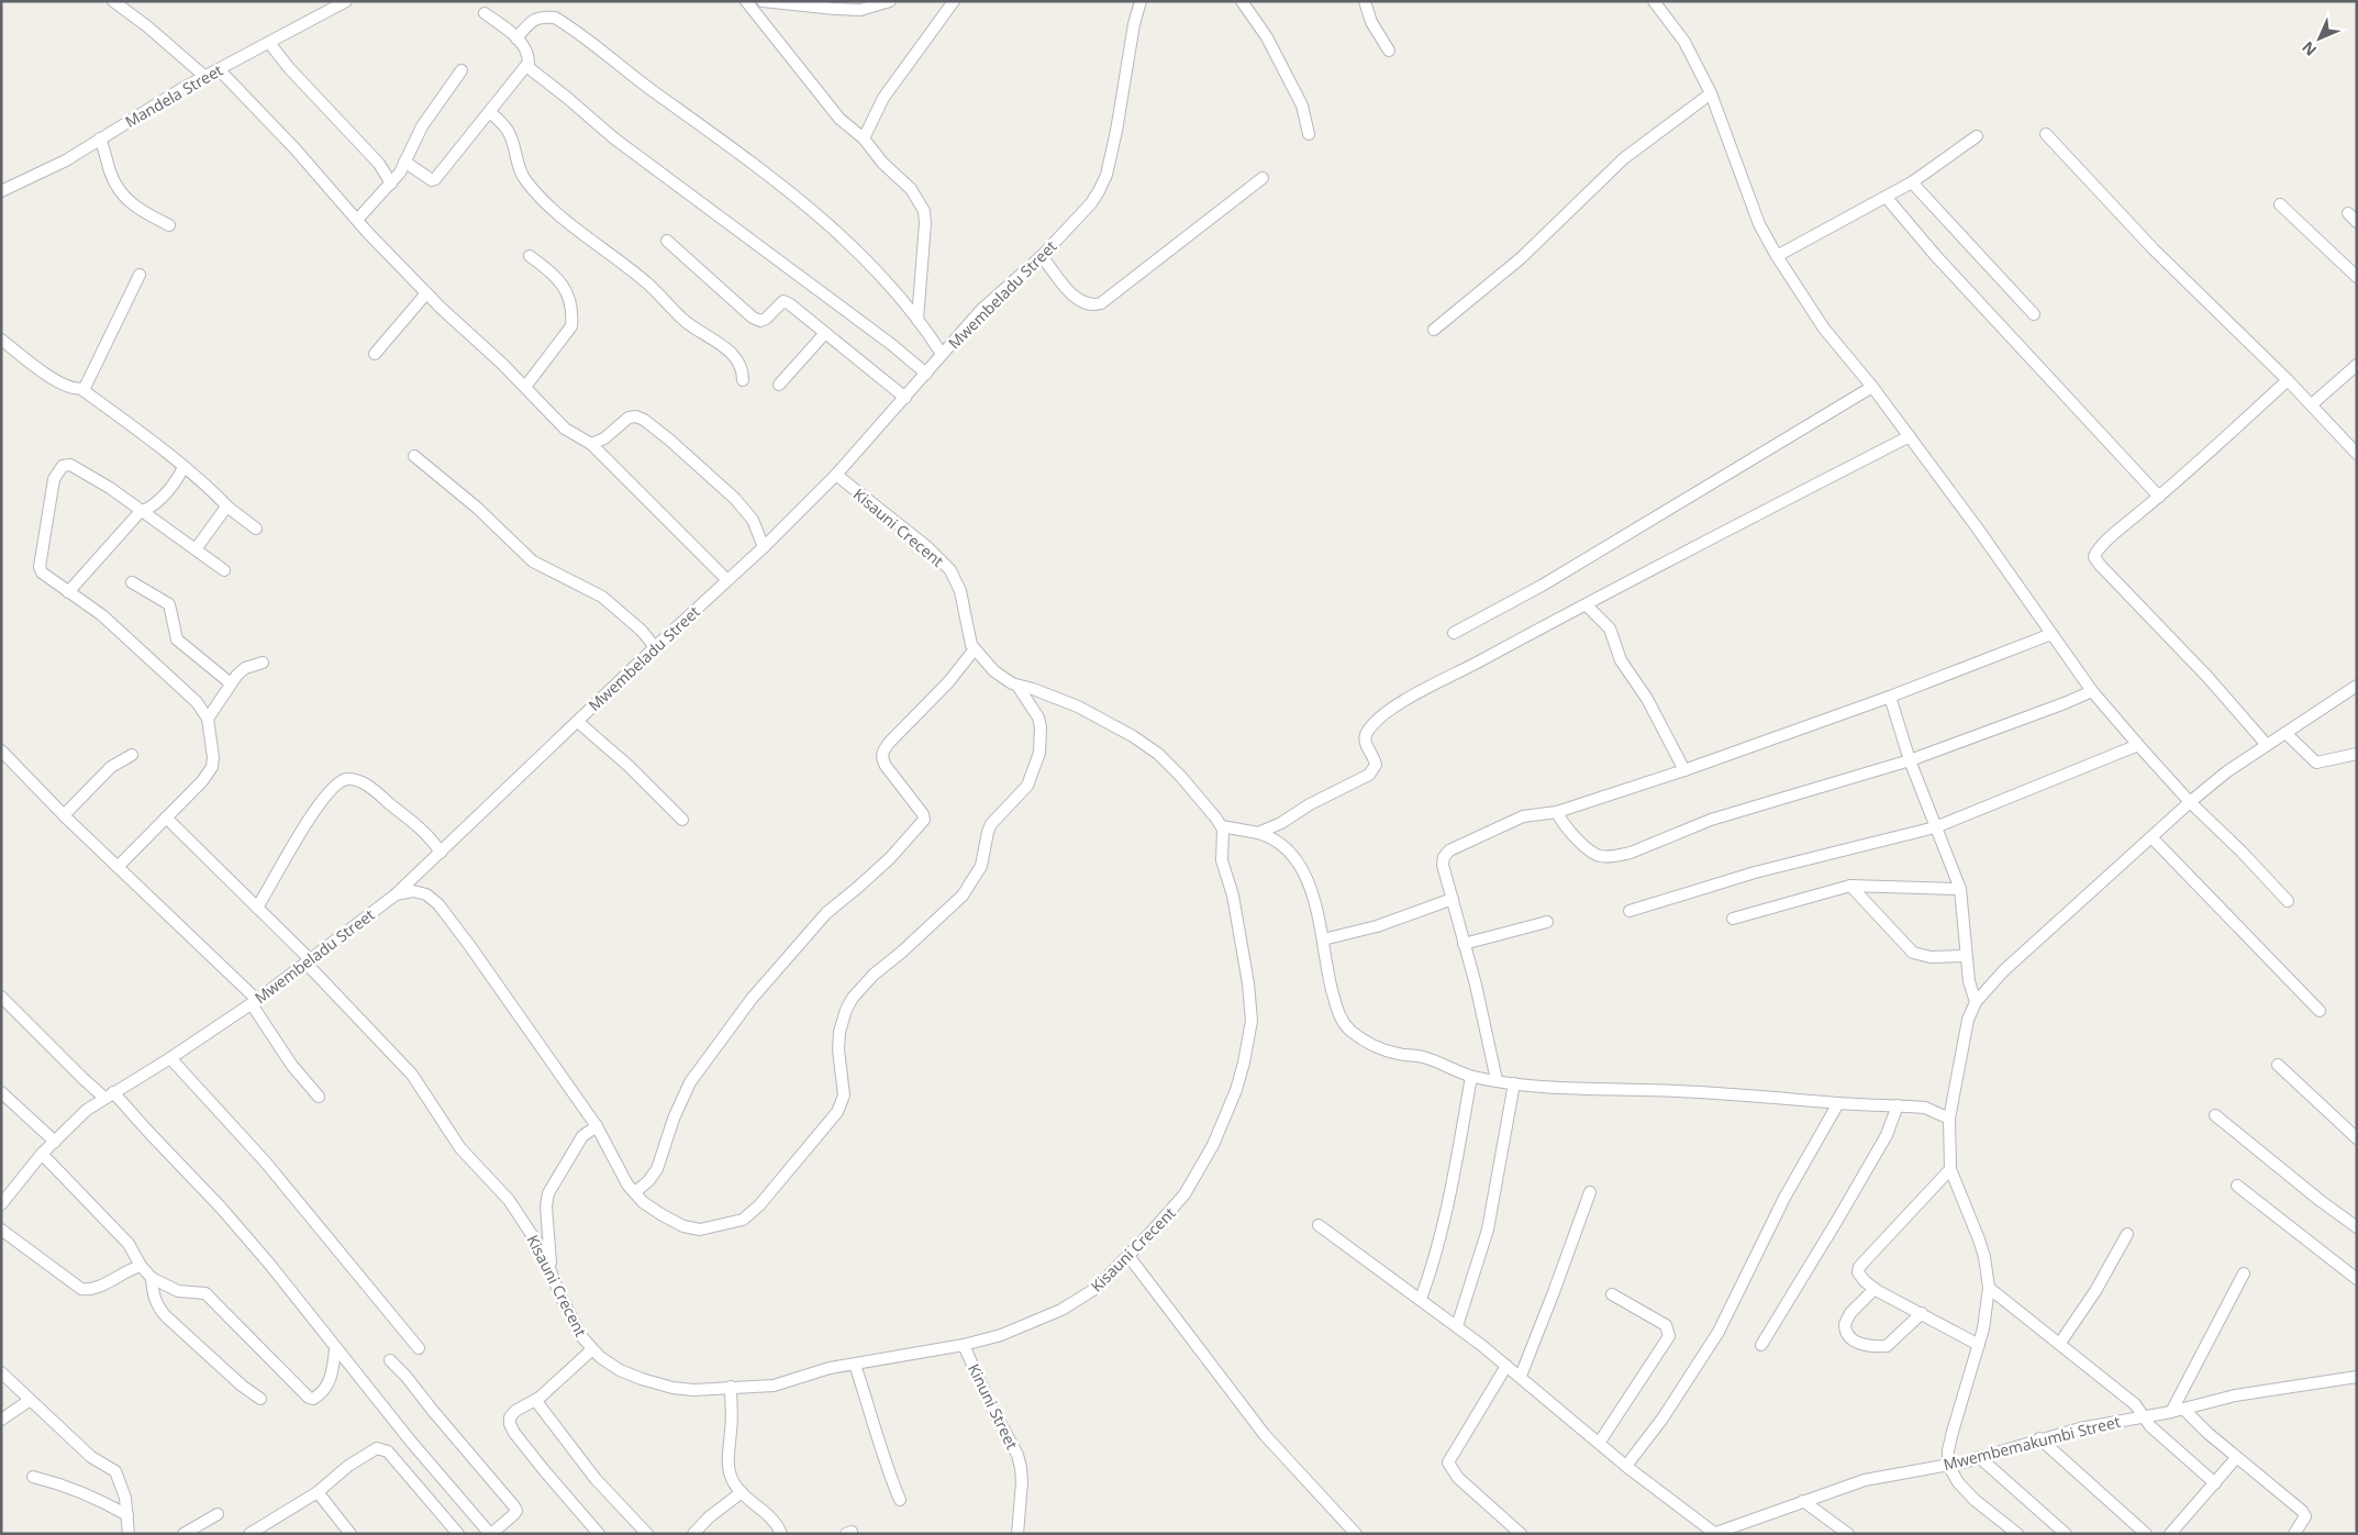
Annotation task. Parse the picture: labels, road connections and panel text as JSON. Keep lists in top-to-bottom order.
{
  "streets": {
    "street": [
      "Mandela Street",
      "Mwembeladu Street",
      "Kisauni Crecent",
      "Kinuni Street",
      "Mwembemakumbi Street"
    ]
  },
  "crossings": [
    ["Mwembeladu Street", "Kisauni Crecent"],
    ["Kisauni Crecent", "Kinuni Street"]
  ],
  "north": "bottom left"
}
